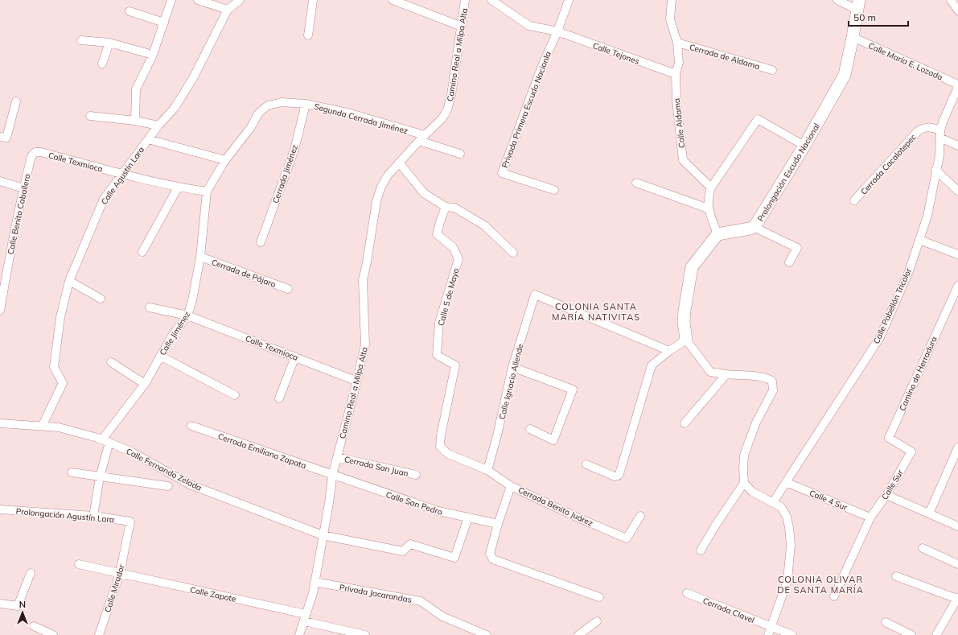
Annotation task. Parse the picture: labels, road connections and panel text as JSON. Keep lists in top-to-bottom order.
{
  "streets": {
    "street": [
      "Calle Tejones",
      "Camino Real a Milpa Alta",
      "Cerrada de Aldama",
      "Calle María E. Lozada",
      "Privada Primera Escudo Nacionla",
      "Segunda Cerrada Jiménez",
      "Calle Aldama",
      "Calle Texmioca",
      "Cerrada Cacalotepec",
      "Prolongación Escudo Nacional",
      "Cerrada Jiménez",
      "Calle Agustín Lara",
      "Calle Benito Caballero",
      "Cerrada de Pájaro",
      "Calle 5 de Mayo",
      "Calle Pabellón Tricolor",
      "Calle Jiménez",
      "Camino de Herradura",
      "Calle Ignacio Allende",
      "Cerrada Emiliano Zapata",
      "Cerrada San Juan",
      "Calle Fernando Zelada",
      "Calle Sur",
      "Calle 4 Sur",
      "Calle San Pedro",
      "Cerrada Benito Juárez",
      "Prolongación Agustín Lara",
      "Calle Mirador",
      "Privada Jacarandas",
      "Calle Zapote",
      "Cerrada Clavel"
    ]
  },
  "crossings": [
    ["Calle Tejones", "Privada Primera Escudo Nacionla"],
    ["Calle Tejones", "Calle Aldama"],
    ["Camino Real a Milpa Alta", "Segunda Cerrada Jiménez"],
    ["Camino Real a Milpa Alta", "Calle Texmioca"],
    ["Camino Real a Milpa Alta", "Cerrada Emiliano Zapata"],
    ["Camino Real a Milpa Alta", "Cerrada San Juan"],
    ["Camino Real a Milpa Alta", "Calle Fernando Zelada"],
    ["Camino Real a Milpa Alta", "Calle San Pedro"],
    ["Camino Real a Milpa Alta", "Privada Jacarandas"],
    ["Camino Real a Milpa Alta", "Calle Zapote"],
    ["Cerrada de Aldama", "Calle Aldama"],
    ["Calle María E. Lozada", "Prolongación Escudo Nacional"],
    ["Calle María E. Lozada", "Calle Pabellón Tricolor"],
    ["Segunda Cerrada Jiménez", "Calle Texmioca"],
    ["Segunda Cerrada Jiménez", "Cerrada Jiménez"],
    ["Segunda Cerrada Jiménez", "Calle Jiménez"],
    ["Calle Texmioca", "Calle Agustín Lara"],
    ["Calle Texmioca", "Calle Benito Caballero"],
    ["Calle Texmioca", "Calle Jiménez"],
    ["Cerrada Cacalotepec", "Calle Pabellón Tricolor"],
    ["Calle Agustín Lara", "Calle Fernando Zelada"],
    ["Cerrada de Pájaro", "Calle Jiménez"],
    ["Calle 5 de Mayo", "Calle Ignacio Allende"],
    ["Calle 5 de Mayo", "Cerrada Benito Juárez"],
    ["Calle Pabellón Tricolor", "Calle 4 Sur"],
    ["Calle Jiménez", "Calle Fernando Zelada"],
    ["Calle Jiménez", "Prolongación Agustín Lara"],
    ["Camino de Herradura", "Calle Sur"],
    ["Calle Ignacio Allende", "Cerrada Benito Juárez"],
    ["Cerrada Emiliano Zapata", "Calle San Pedro"],
    ["Calle Fernando Zelada", "Calle San Pedro"],
    ["Calle Sur", "Calle 4 Sur"],
    ["Prolongación Agustín Lara", "Calle Mirador"],
    ["Calle Mirador", "Calle Zapote"]
  ],
  "districts": ["COLONIA SANTA MARÍA NATIVITAS", "COLONIA OLIVAR DE SANTA MARÍA"],
  "scale_bar": "50 m",
  "north": "top"
}
